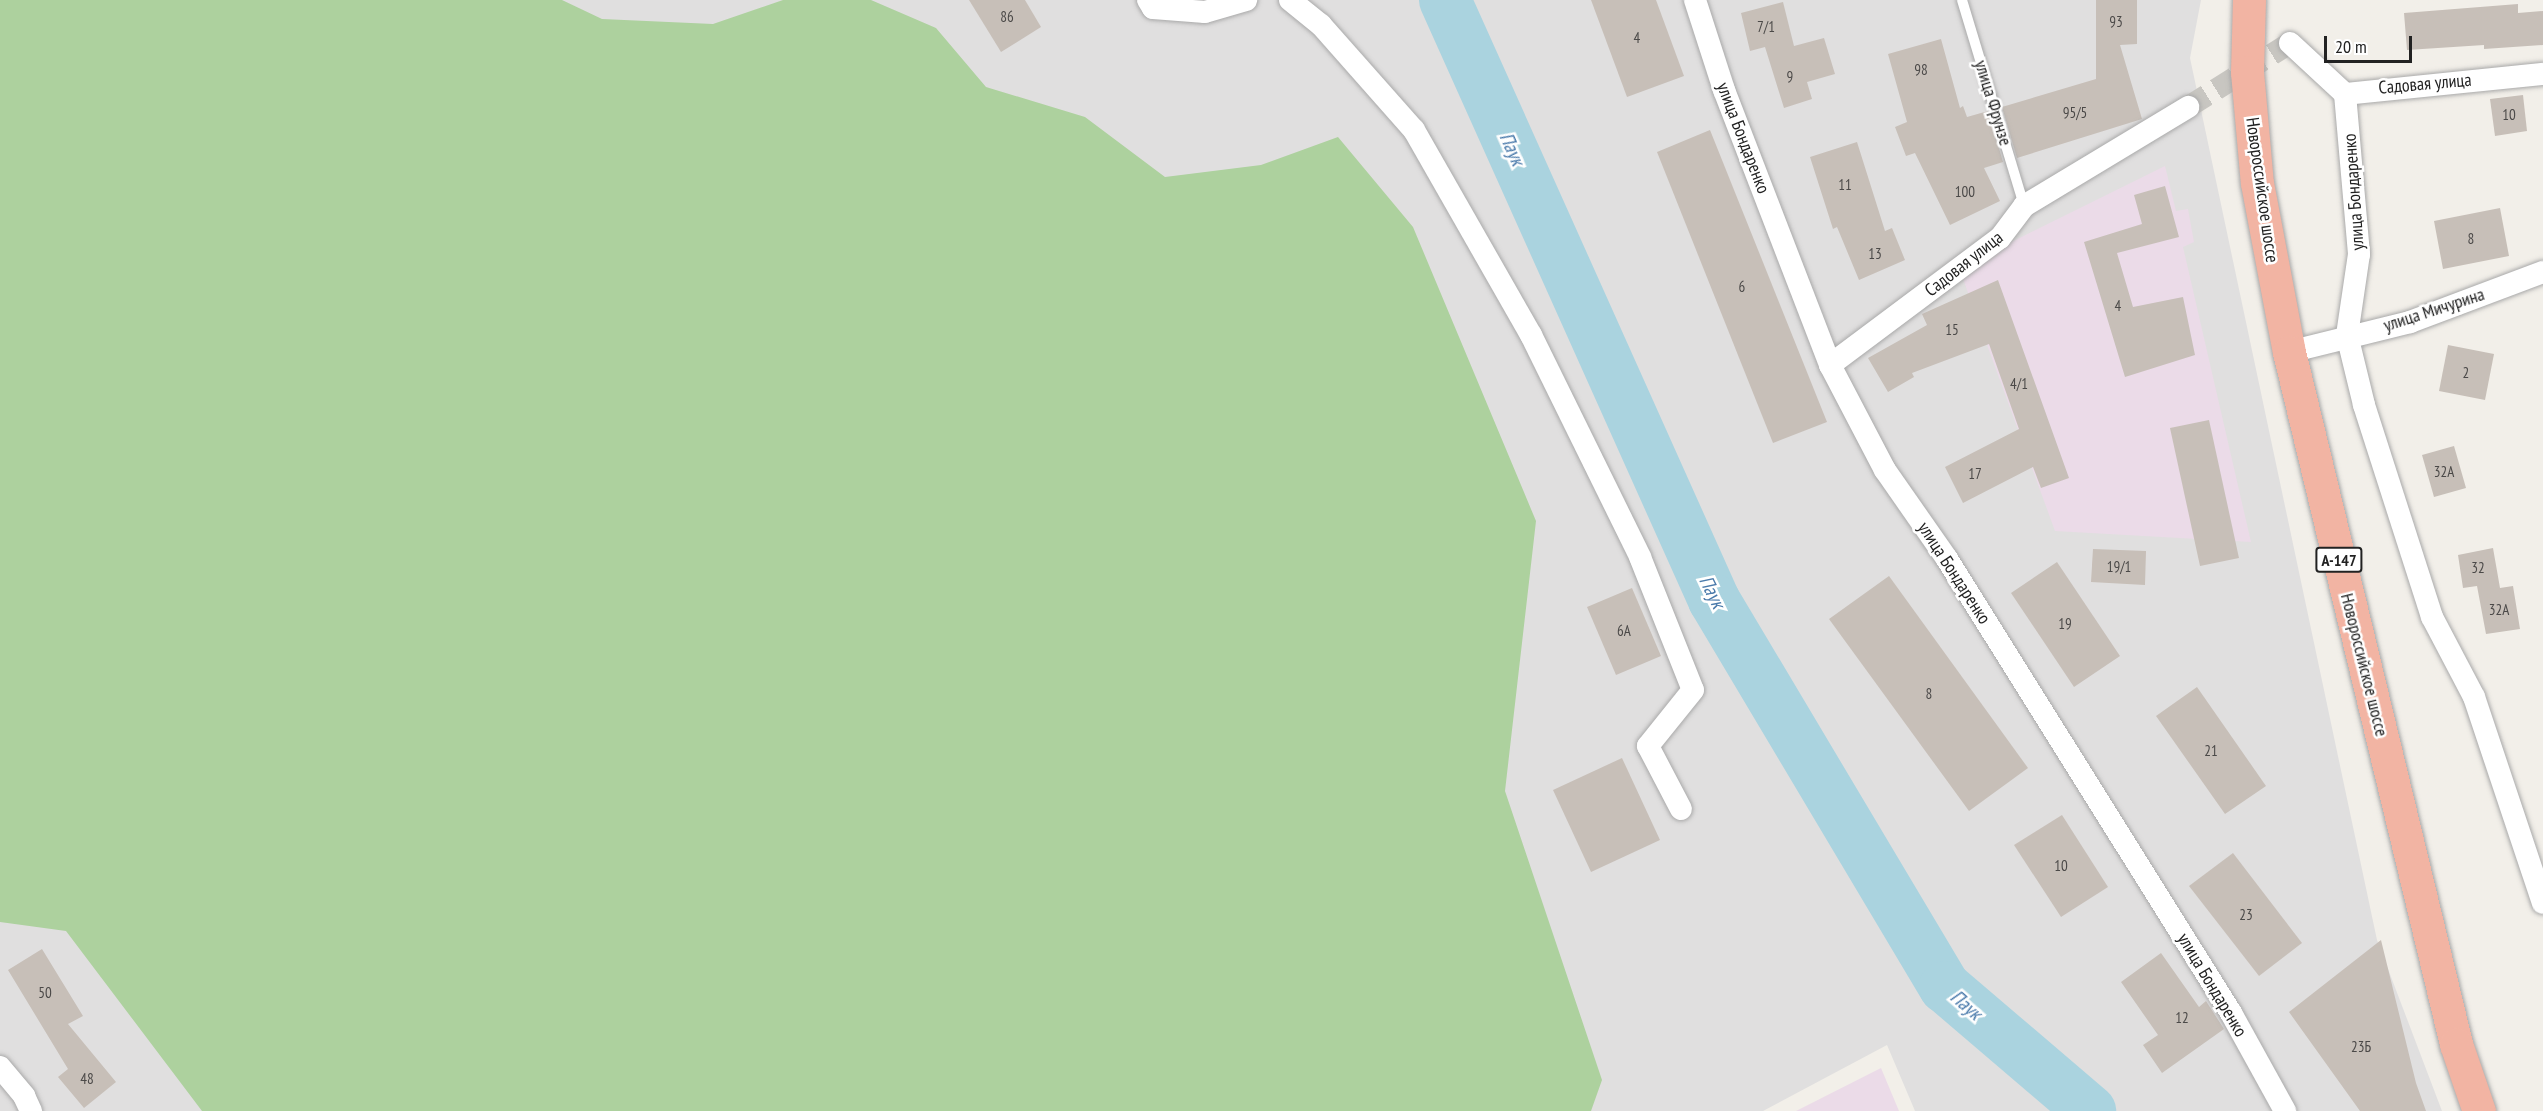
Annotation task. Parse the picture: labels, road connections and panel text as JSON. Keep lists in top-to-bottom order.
{
  "streets": {
    "highway": ["Новороссийское шоссе", "А-147"],
    "street": ["Садовая улица", "улица Бондаренко", "улица Мичурина"],
    "lane": ["улица Фрунзе"]
  },
  "crossings": [
    ["Садовая улица", "улица Фрунзе"],
    ["Садовая улица", "улица Бондаренко"],
    ["улица Бондаренко", "улица Мичурина"],
    ["Новороссийское шоссе", "улица Мичурина"]
  ],
  "water": ["Паук"],
  "house_numbers": [
    "86",
    "93",
    "7/1",
    "4",
    "98",
    "9",
    "95/5",
    "10",
    "11",
    "100",
    "8",
    "13",
    "6",
    "4",
    "15",
    "2",
    "4/1",
    "32А",
    "17",
    "19/1",
    "32",
    "32А",
    "19",
    "6А",
    "8",
    "21",
    "10",
    "23",
    "50",
    "12",
    "23Б",
    "48"
  ],
  "scale_bar": "20 m"
}
